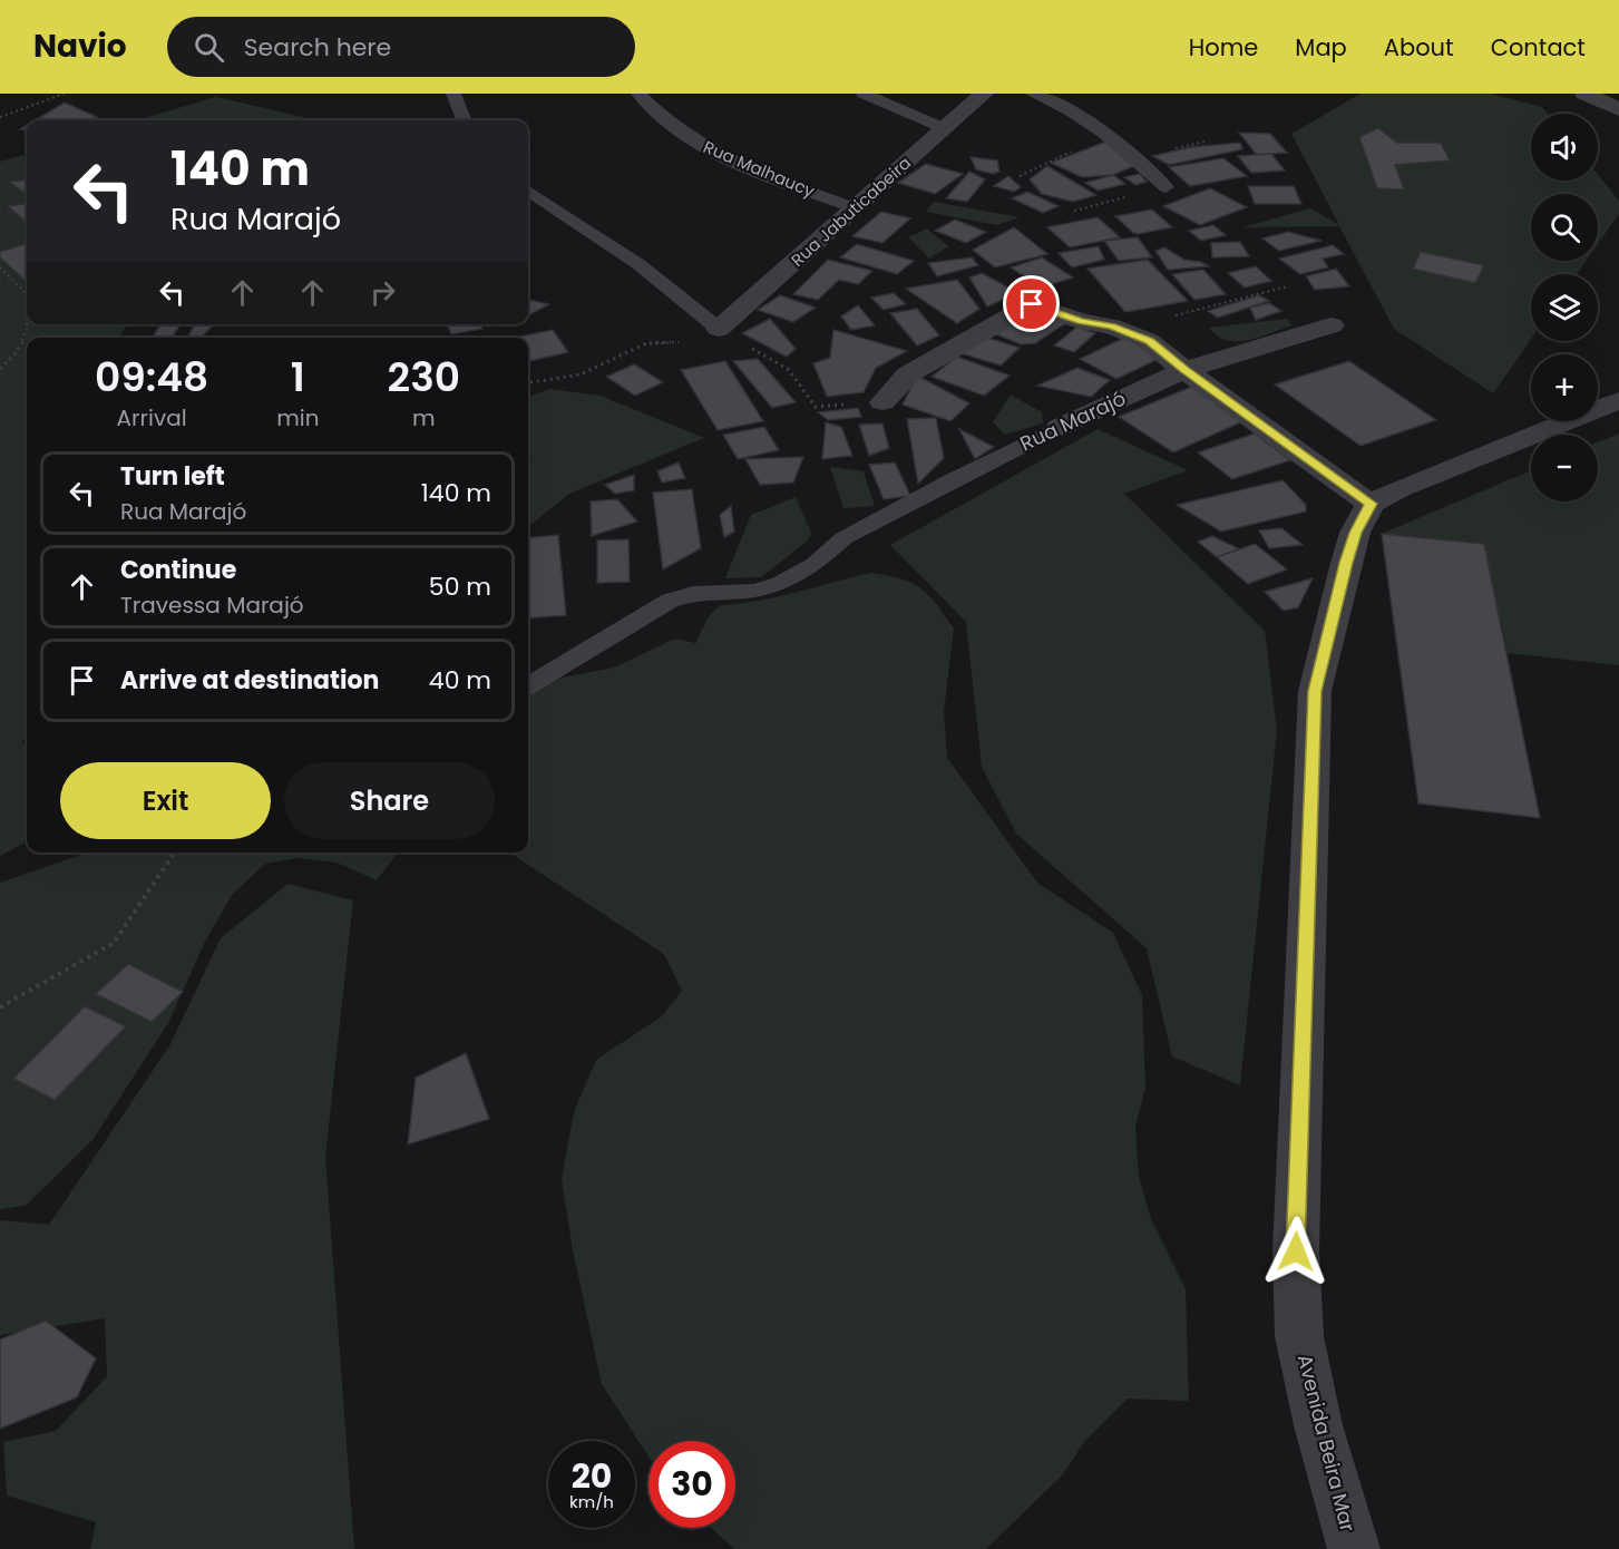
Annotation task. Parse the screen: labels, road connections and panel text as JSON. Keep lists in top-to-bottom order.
{
  "streets": {
    "street": ["Rua Jabuticabeira", "Rua Marajó", "Avenida Beira Mar"],
    "lane": ["Rua Malhaucy"]
  },
  "crossings": [
    ["Rua Malhaucy", "Rua Jabuticabeira"]
  ],
  "page": {
    "header": "Navio",
    "search": "Search here",
    "nav": [
      "Home",
      "Map",
      "About",
      "Contact"
    ],
    "map_buttons": ["+", "−"],
    "turn": ["140 m", "Rua Marajó"],
    "eta": [
      "09:48",
      "Arrival",
      "1",
      "min",
      "230",
      "m"
    ],
    "list": [
      {
        "name": "Turn left",
        "note": "Rua Marajó",
        "value": "140 m"
      },
      {
        "name": "Continue",
        "note": "Travessa Marajó",
        "value": "50 m"
      },
      {
        "name": "Arrive at destination",
        "value": "40 m"
      }
    ],
    "buttons": ["Exit", "Share"],
    "speed": "20 km/h",
    "limit": "30"
  }
}
